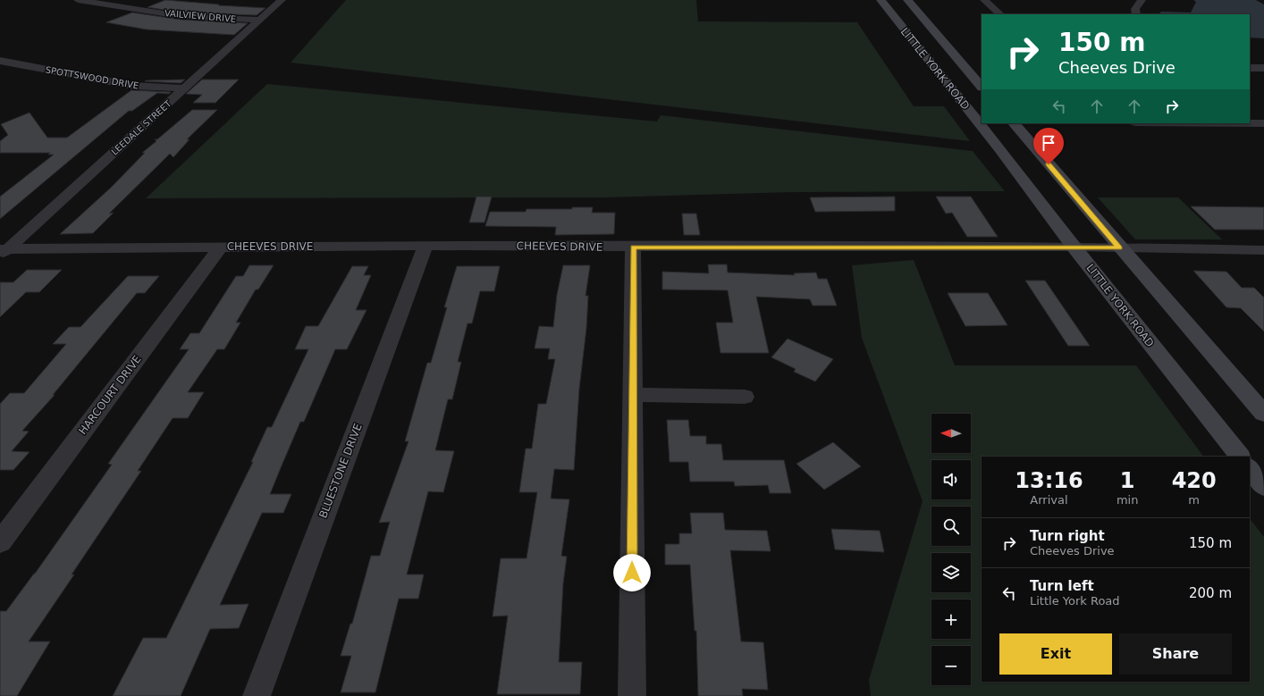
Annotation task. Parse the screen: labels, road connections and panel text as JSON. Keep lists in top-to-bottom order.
{
  "streets": {
    "main road": ["LITTLE YORK ROAD"],
    "street": [
      "VAILVIEW DRIVE",
      "SPOTTSWOOD DRIVE",
      "LEEDALE STREET",
      "CHEEVES DRIVE",
      "HARCOURT DRIVE",
      "BLUESTONE DRIVE"
    ]
  },
  "crossings": [
    ["VAILVIEW DRIVE", "LEEDALE STREET"],
    ["LITTLE YORK ROAD", "CHEEVES DRIVE"],
    ["SPOTTSWOOD DRIVE", "LEEDALE STREET"],
    ["LEEDALE STREET", "CHEEVES DRIVE"],
    ["CHEEVES DRIVE", "HARCOURT DRIVE"],
    ["CHEEVES DRIVE", "BLUESTONE DRIVE"]
  ],
  "north": "left",
  "page": {
    "turn": ["150 m", "Cheeves Drive"],
    "map_buttons": ["+", "−"],
    "eta": [
      "13:16",
      "Arrival",
      "1",
      "min",
      "420",
      "m"
    ],
    "list": [
      {
        "name": "Turn right",
        "note": "Cheeves Drive",
        "value": "150 m"
      },
      {
        "name": "Turn left",
        "note": "Little York Road",
        "value": "200 m"
      }
    ],
    "buttons": ["Exit", "Share"]
  }
}
